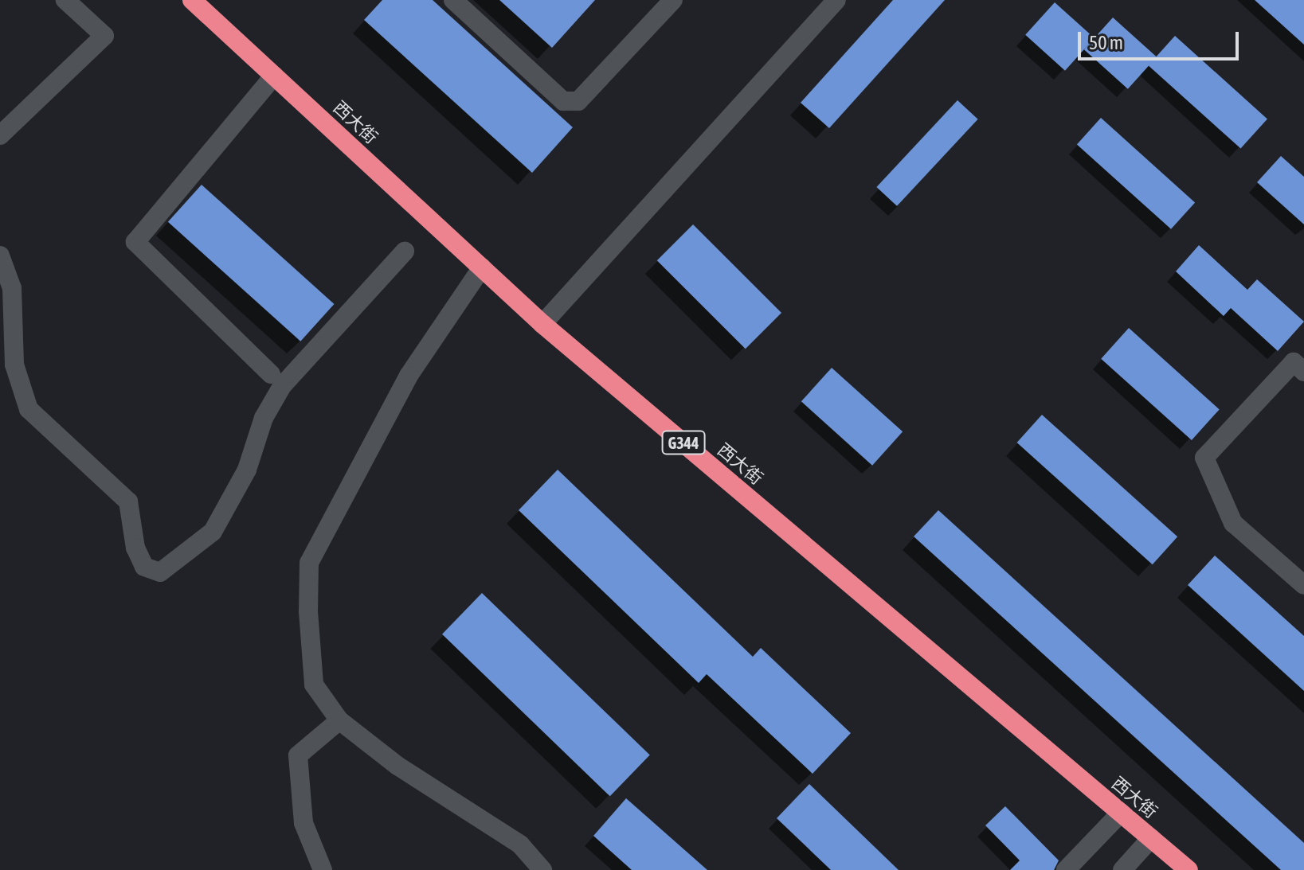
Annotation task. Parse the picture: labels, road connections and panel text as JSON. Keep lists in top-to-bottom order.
{
  "streets": {
    "highway": ["西大街", "G344"]
  },
  "scale_bar": "50 m"
}
